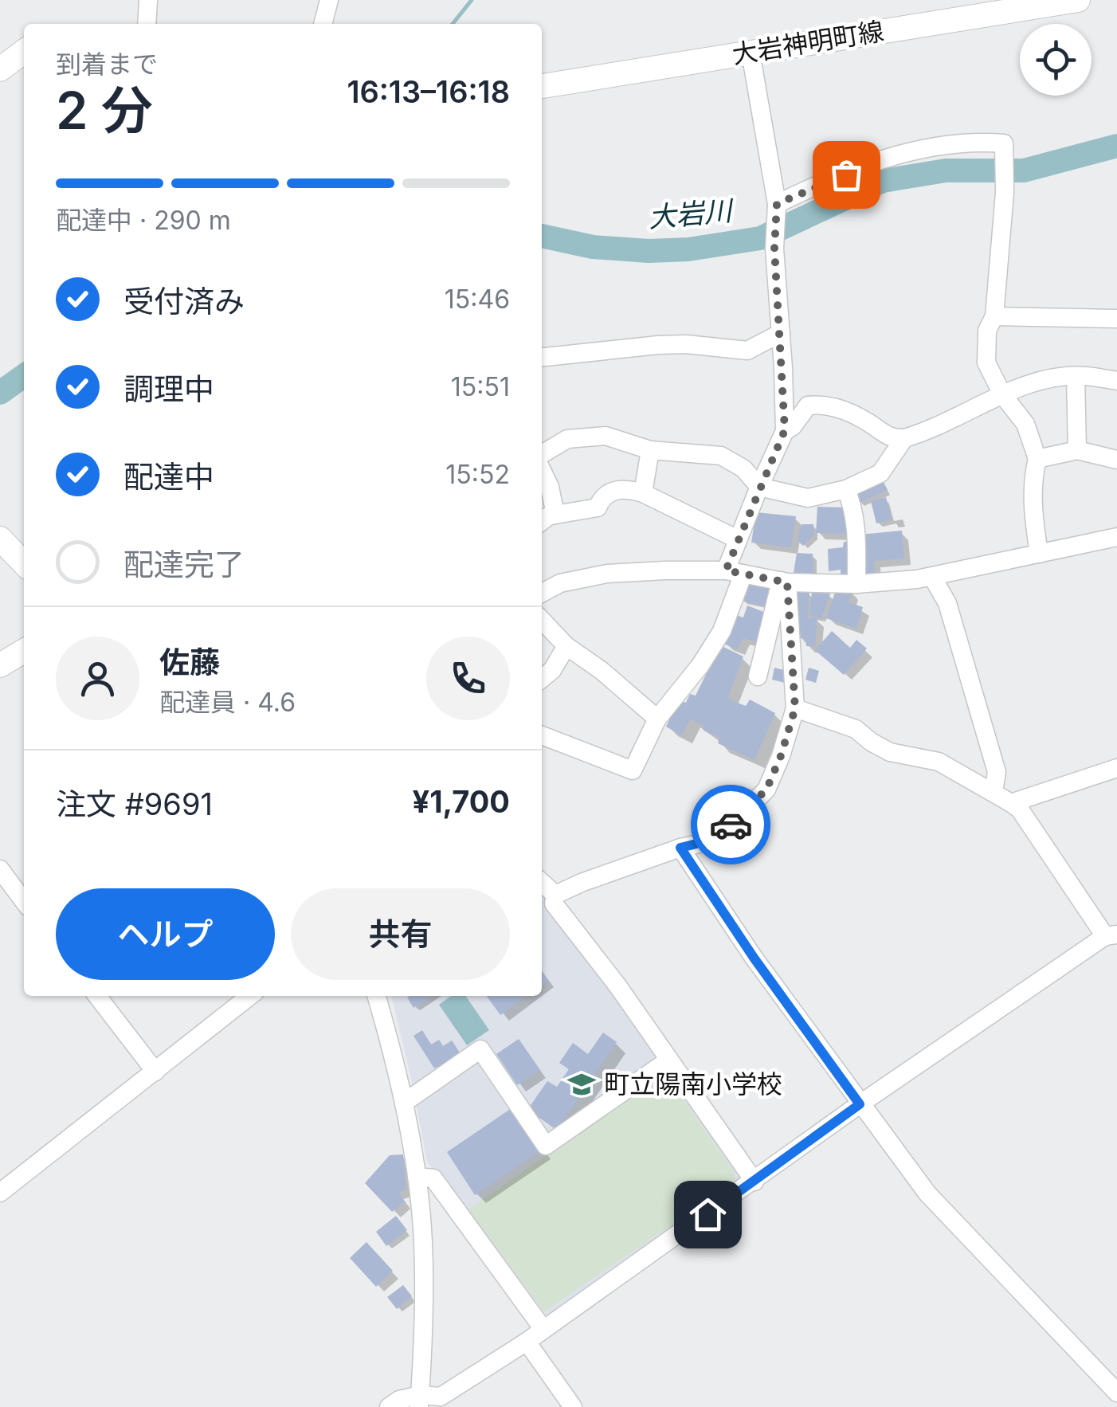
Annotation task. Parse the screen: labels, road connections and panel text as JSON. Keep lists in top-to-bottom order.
{
  "streets": {
    "main road": ["大岩神明町線"]
  },
  "water": ["大岩川"],
  "places": {
    "school or university": ["町立陽南小学校"]
  },
  "page": {
    "heading": ["2 分", "到着まで", "16:13–16:18"],
    "panel": [
      "佐藤",
      "配達員 · 4.6",
      "注文 #9691",
      "¥1,700"
    ],
    "bar": "配達中 · 290 m",
    "list": [
      ["受付済み", "15:46"],
      ["調理中", "15:51"],
      ["配達中", "15:52"],
      "配達完了"
    ],
    "buttons": ["ヘルプ", "共有"]
  }
}
